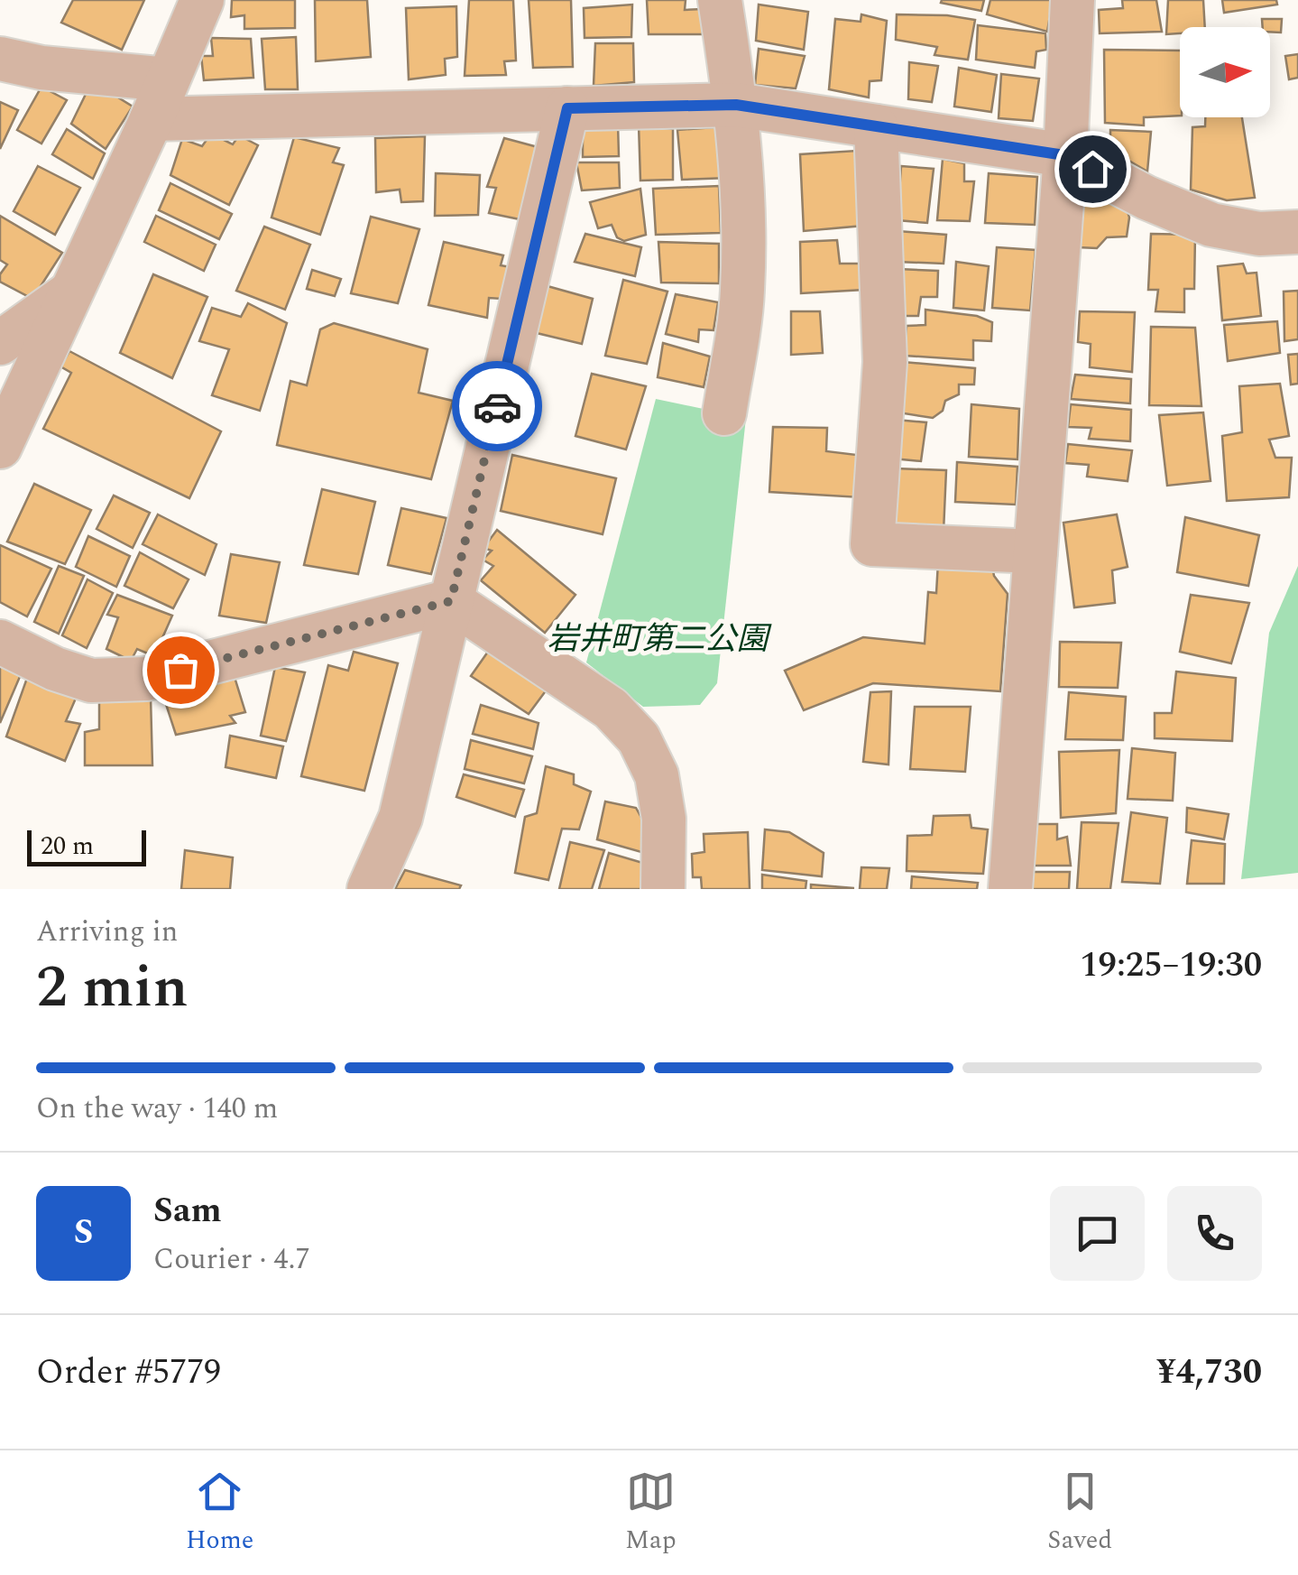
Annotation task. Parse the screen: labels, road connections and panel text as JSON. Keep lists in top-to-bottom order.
{
  "parks": ["岩井町第二公園"],
  "scale_bar": "20 m",
  "north": "right",
  "page": {
    "scale": "20 m",
    "heading": ["2 min", "Arriving in", "19:25–19:30"],
    "panel": [
      "Sam",
      "Courier · 4.7",
      "Order #5779",
      "¥4,730"
    ],
    "bar": "On the way · 140 m",
    "round": "S",
    "tabs": ["Home", "Map", "Saved"]
  }
}
